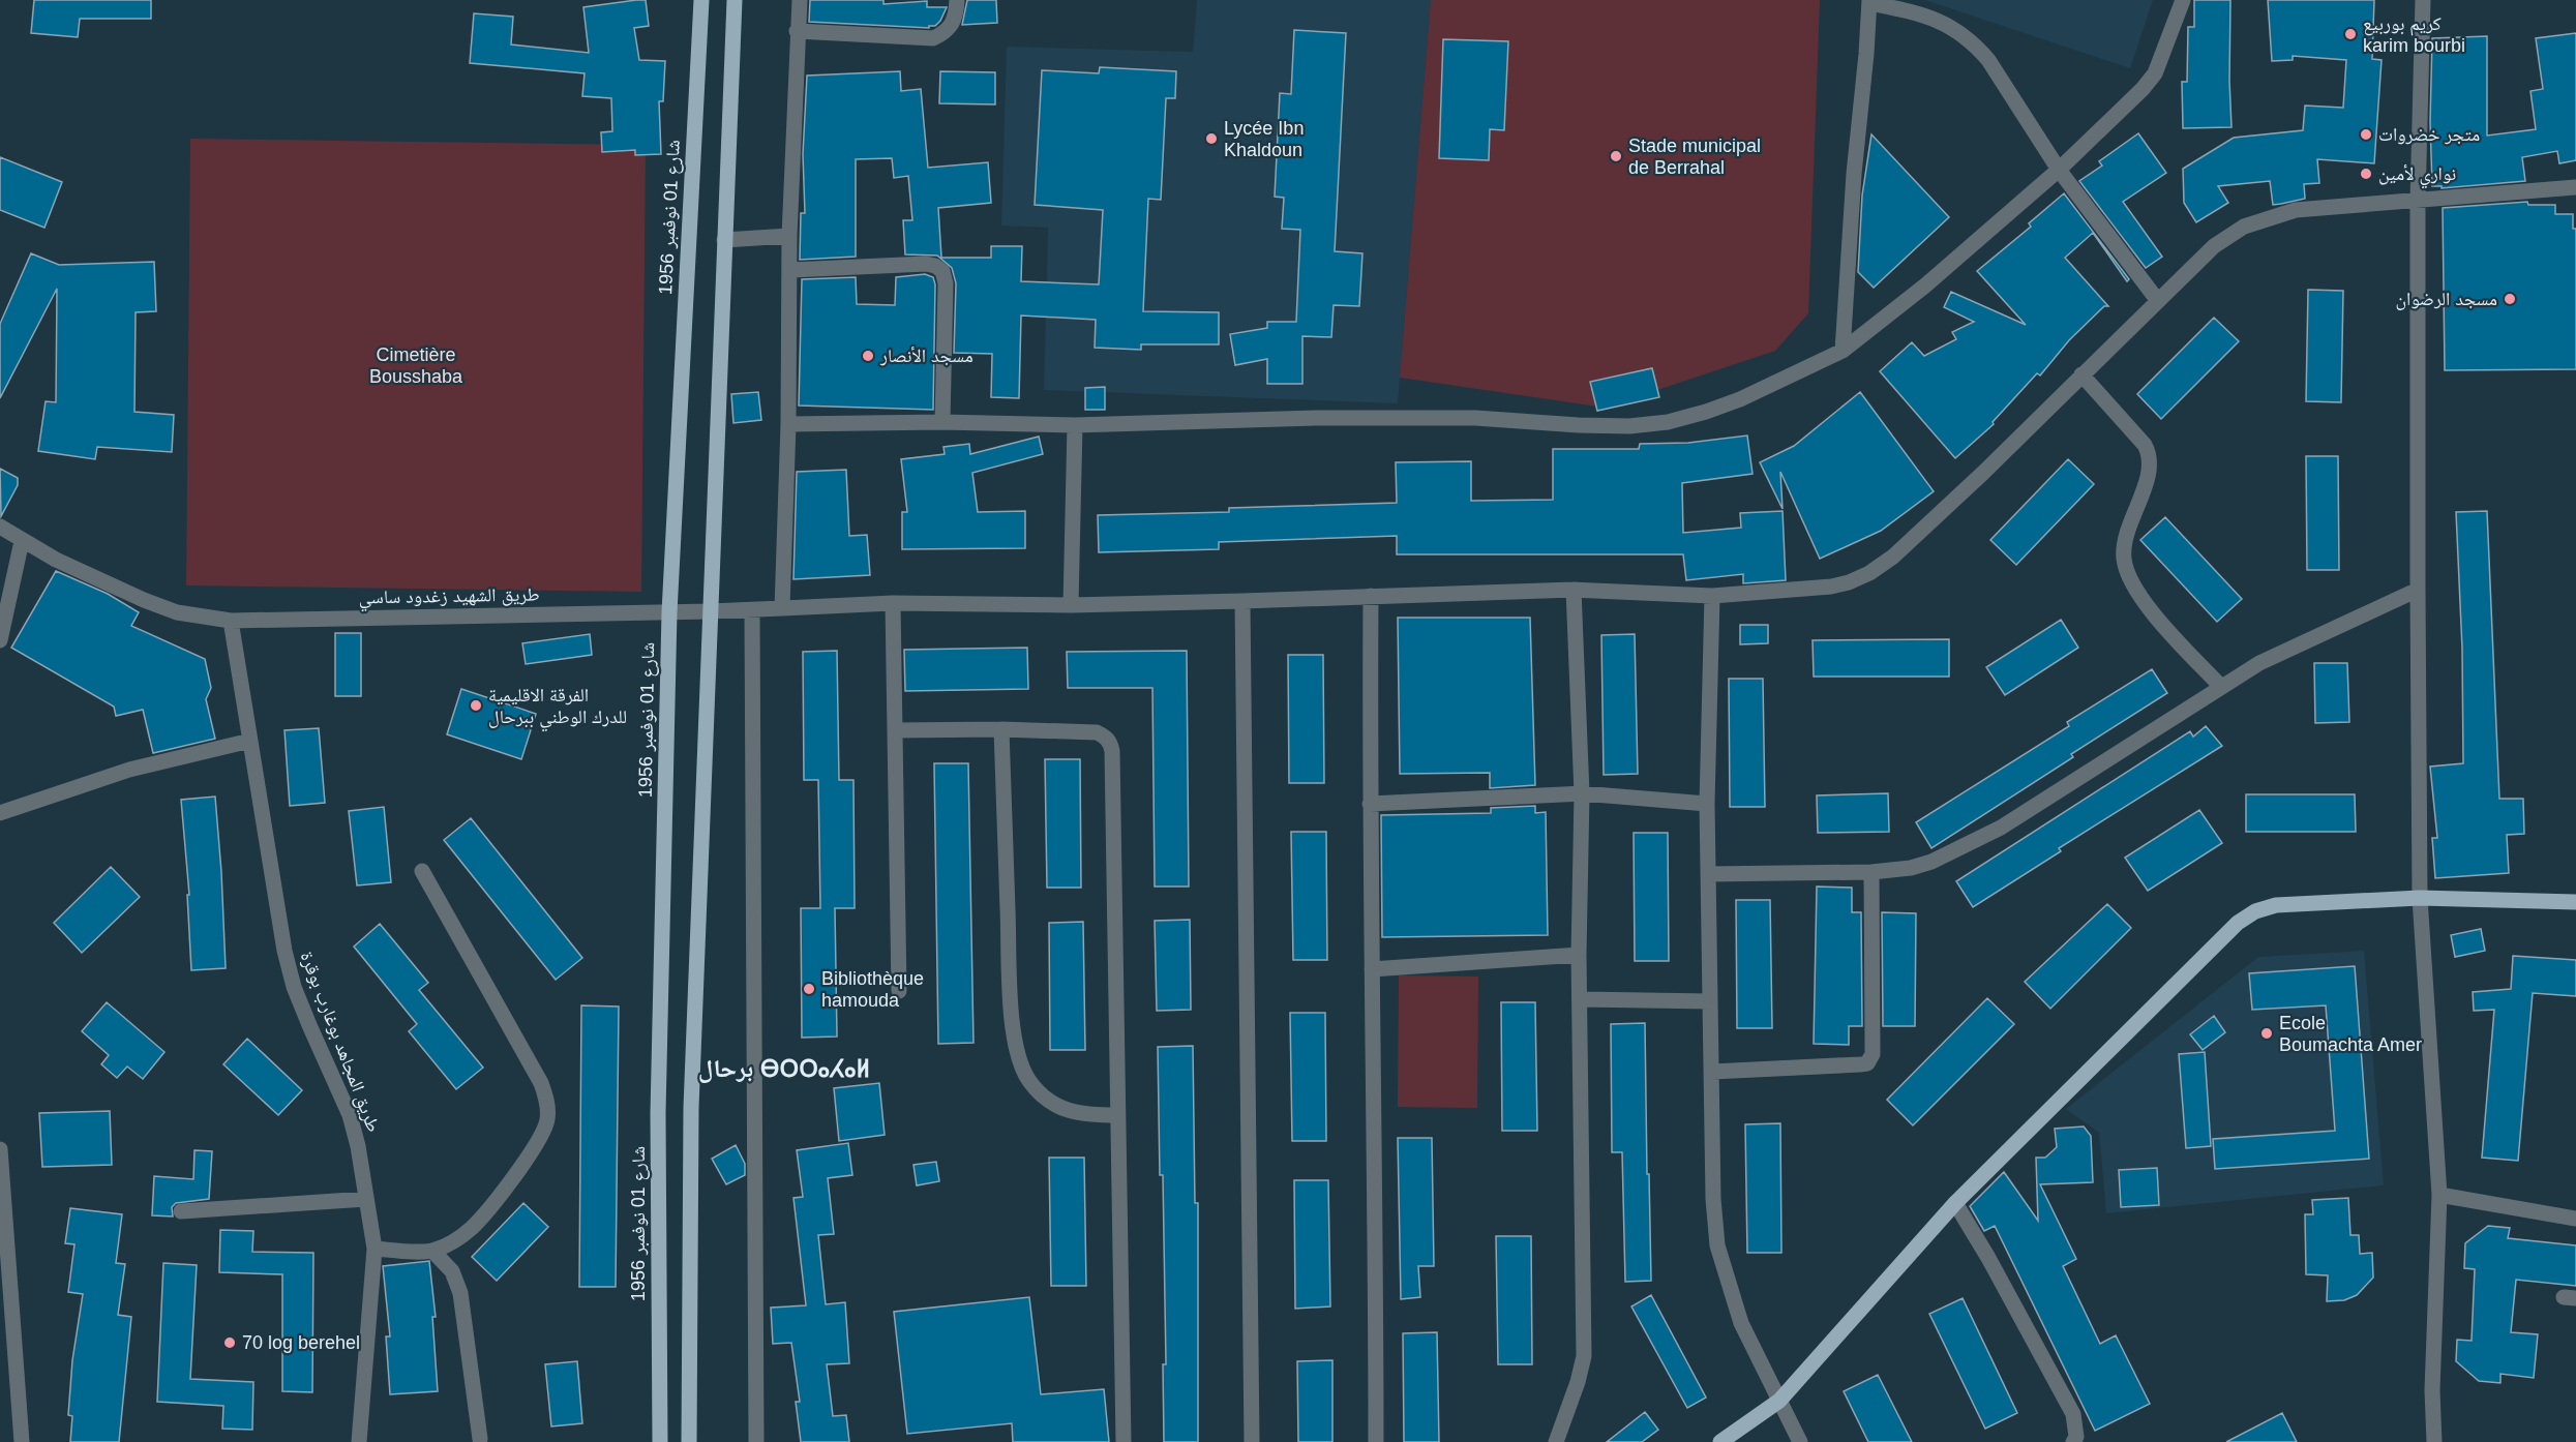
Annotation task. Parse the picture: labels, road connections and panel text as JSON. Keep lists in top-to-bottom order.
{
  "streets": {
    "main road": ["شارع 01 نوفمبر 1956"],
    "street": ["طريق الشهيد زغدود ساسي", "طريق المجاهد بوغارب بوقرة"]
  },
  "crossings": [
    ["شارع 01 نوفمبر 1956", "طريق الشهيد زغدود ساسي"],
    ["طريق الشهيد زغدود ساسي", "طريق المجاهد بوغارب بوقرة"]
  ],
  "districts": ["برحال ⴱⵔⵔⴰⵃⴰⵍ"],
  "parks": ["Cimetière Bousshaba"],
  "places": [
    "كريم بوربيع karim bourbi",
    "متجر خضروات",
    "Lycée Ibn Khaldoun",
    "Stade municipal de Berrahal",
    "نواري لأمين",
    "مسجد الرضوان",
    "مسجد الأنصار",
    "الفرقة الاقليمية للدرك الوطني ببرحال",
    "Bibliothèque hamouda",
    "Ecole Boumachta Amer",
    "70 log berehel"
  ]
}
